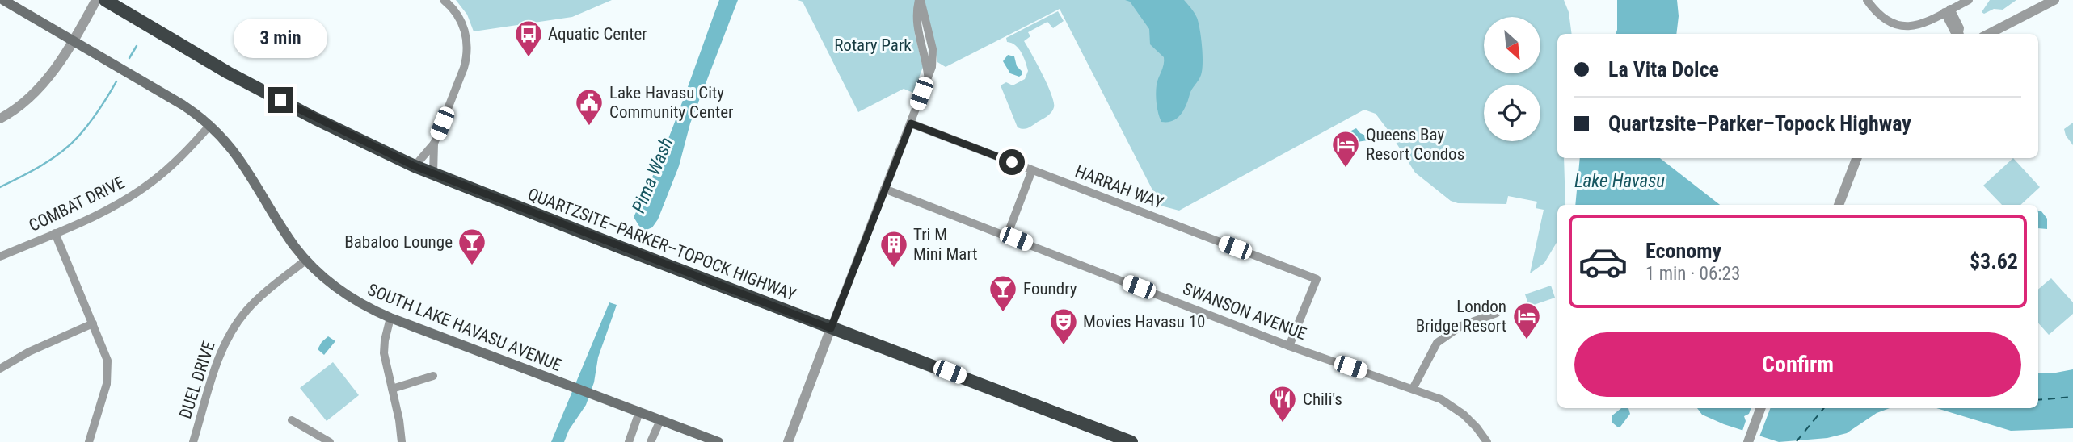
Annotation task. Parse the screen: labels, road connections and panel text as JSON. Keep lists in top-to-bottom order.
{
  "streets": {
    "highway": ["QUARTZSITE–PARKER–TOPOCK HIGHWAY"],
    "main road": ["SOUTH LAKE HAVASU AVENUE"],
    "street": [
      "HARRAH WAY",
      "COMBAT DRIVE",
      "SWANSON AVENUE",
      "DUEL DRIVE"
    ]
  },
  "crossings": [
    ["HARRAH WAY", "SWANSON AVENUE"],
    ["COMBAT DRIVE", "SOUTH LAKE HAVASU AVENUE"],
    ["SOUTH LAKE HAVASU AVENUE", "DUEL DRIVE"]
  ],
  "water": ["Pima Wash", "Lake Havasu"],
  "parks": ["Rotary Park"],
  "places": {
    "bus stop": ["Aquatic Center"],
    "public building": ["Lake Havasu City Community Center"],
    "hotel": ["Queens Bay Resort Condos", "London Bridge Resort"],
    "bar": ["Babaloo Lounge", "Foundry"],
    "building": ["Tri M Mini Mart"],
    "theatre": ["Movies Havasu 10"],
    "restaurant": ["Chili's"]
  },
  "north": "bottom right",
  "page": {
    "bubble": "3 min",
    "banner": ["La Vita Dolce", "Quartzsite–Parker–Topock Highway"],
    "list": [
      {
        "name": "Economy",
        "note": "1 min · 06:23",
        "value": "$3.62"
      }
    ],
    "buttons": "Confirm"
  }
}
